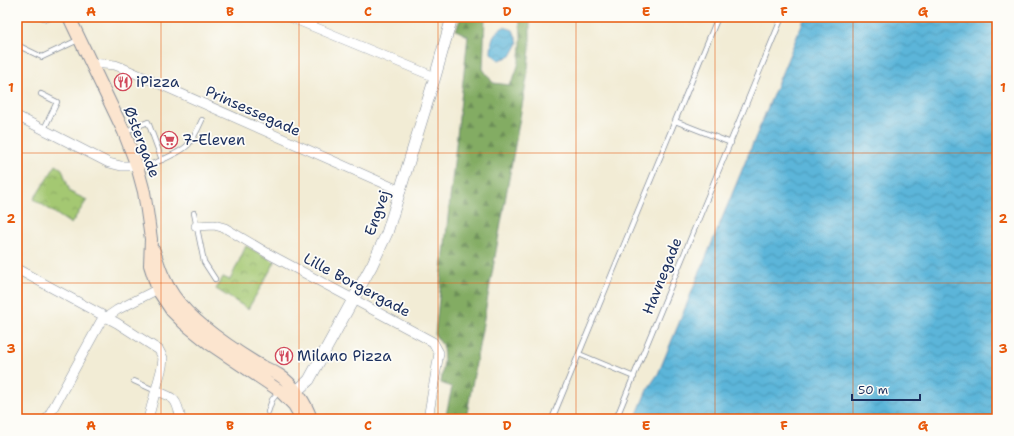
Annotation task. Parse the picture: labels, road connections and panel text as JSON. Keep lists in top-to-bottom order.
{
  "streets": {
    "main road": ["Østergade"],
    "street": ["Prinsessegade", "Engvej", "Lille Borgergade"],
    "lane": ["Havnegade"]
  },
  "crossings": [
    ["Prinsessegade", "Østergade"],
    ["Prinsessegade", "Engvej"],
    ["Østergade", "Engvej"],
    ["Engvej", "Lille Borgergade"]
  ],
  "places": {
    "restaurant": ["iPizza", "Milano Pizza"],
    "supermarket": ["7-Eleven"]
  },
  "scale_bar": "50 m",
  "grid": {
    "columns": [
      "A",
      "B",
      "C",
      "D",
      "E",
      "F",
      "G"
    ],
    "rows": ["1", "2", "3"]
  }
}
